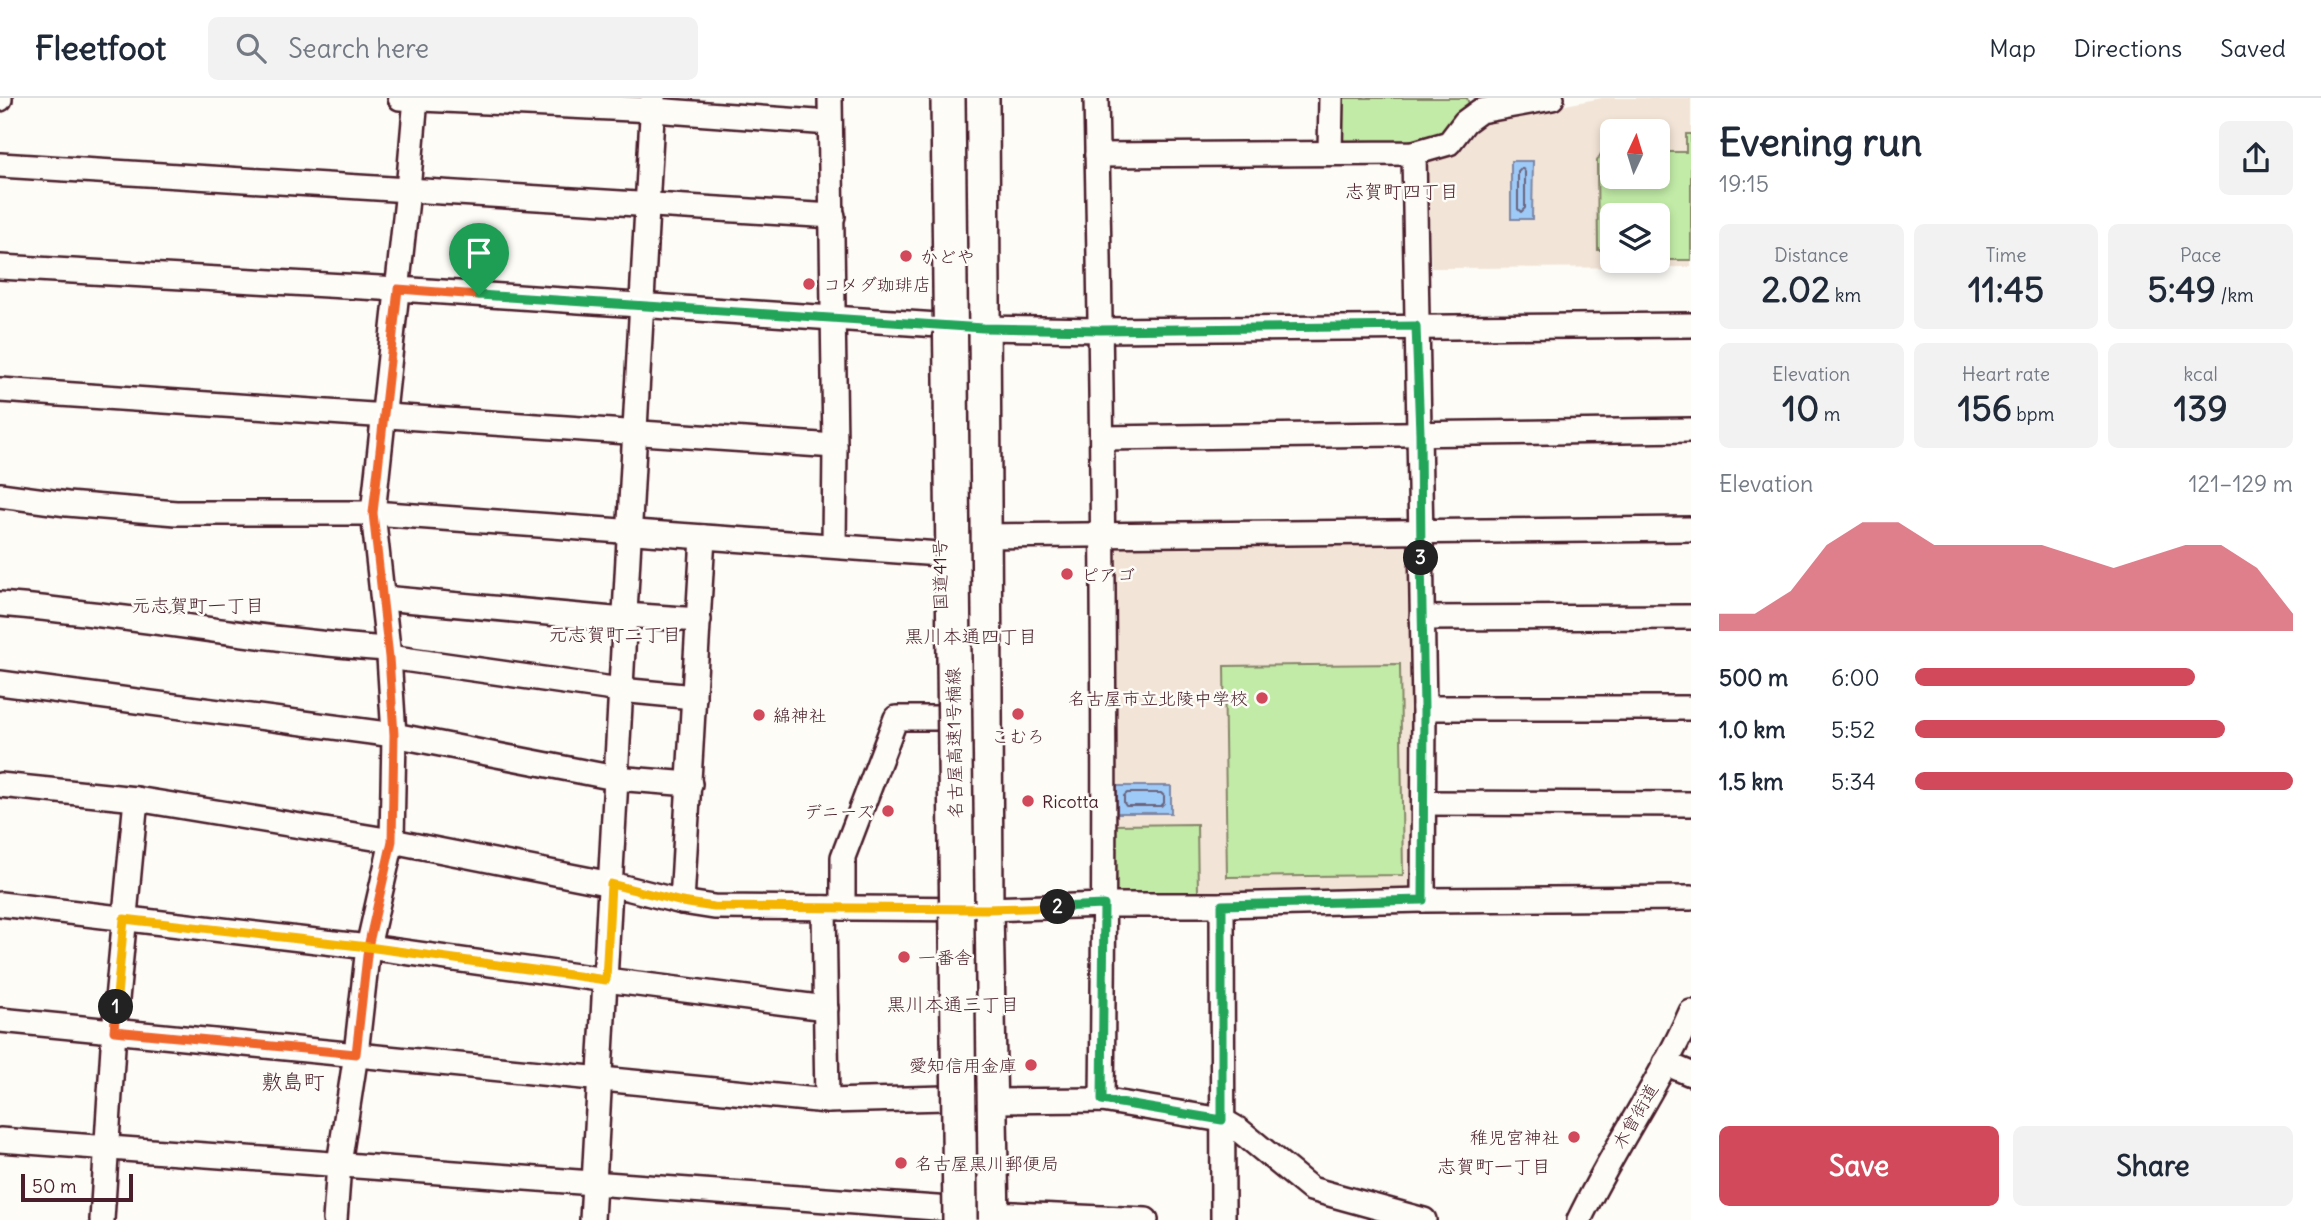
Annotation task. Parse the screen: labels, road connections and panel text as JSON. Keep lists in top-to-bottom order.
{
  "streets": {
    "highway": ["国道41号", "名古屋高速1号楠線"],
    "street": ["木曾街道"]
  },
  "crossings": [
    ["国道41号", "名古屋高速1号楠線"]
  ],
  "districts": [
    "志賀町四丁目",
    "元志賀町一丁目",
    "元志賀町二丁目",
    "黒川本通四丁目",
    "黒川本通三丁目",
    "敷島町",
    "志賀町一丁目"
  ],
  "places": [
    "かどや",
    "コメダ珈琲店",
    "ピアゴ",
    "名古屋市立北陵中学校",
    "こむろ",
    "綿神社",
    "Ricotta",
    "デニーズ",
    "一番舎",
    "愛知信用金庫",
    "稚児宮神社",
    "名古屋黒川郵便局"
  ],
  "scale_bar": "50 m",
  "north": "top",
  "page": {
    "header": "Fleetfoot",
    "search": "Search here",
    "nav": ["Map", "Directions", "Saved"],
    "heading": ["Evening run", "19:15"],
    "stats": [
      ["Distance", "2.02 km"],
      ["Time", "11:45"],
      ["Pace", "5:49 /km"],
      ["Elevation", "10 m"],
      ["Heart rate", "156 bpm"],
      ["kcal", "139"]
    ],
    "chart": ["Elevation", "121–129 m"],
    "pins": ["3", "2", "1"],
    "list": [
      {
        "name": "500 m",
        "note": "6:00"
      },
      {
        "name": "1.0 km",
        "note": "5:52"
      },
      {
        "name": "1.5 km",
        "note": "5:34"
      }
    ],
    "buttons": ["Save", "Share"],
    "scale": "50 m"
  }
}
